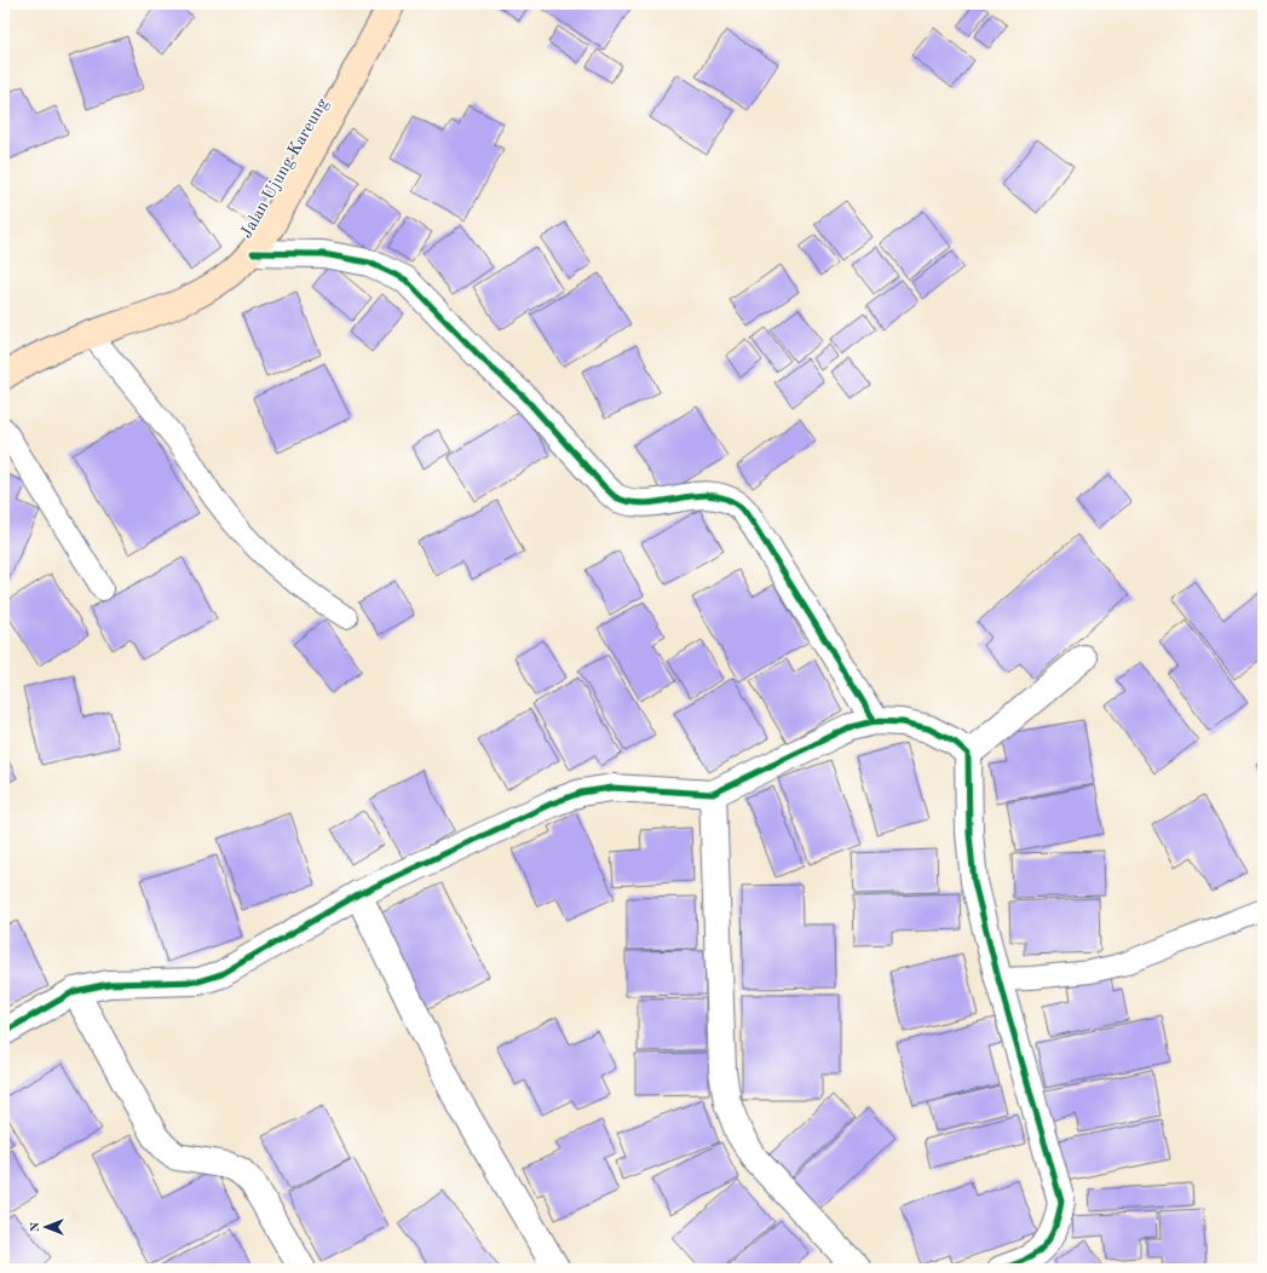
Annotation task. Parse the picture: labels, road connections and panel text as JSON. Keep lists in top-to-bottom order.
{
  "streets": {
    "main road": ["Jalan Ujung Kareung"]
  },
  "north": "left"
}
